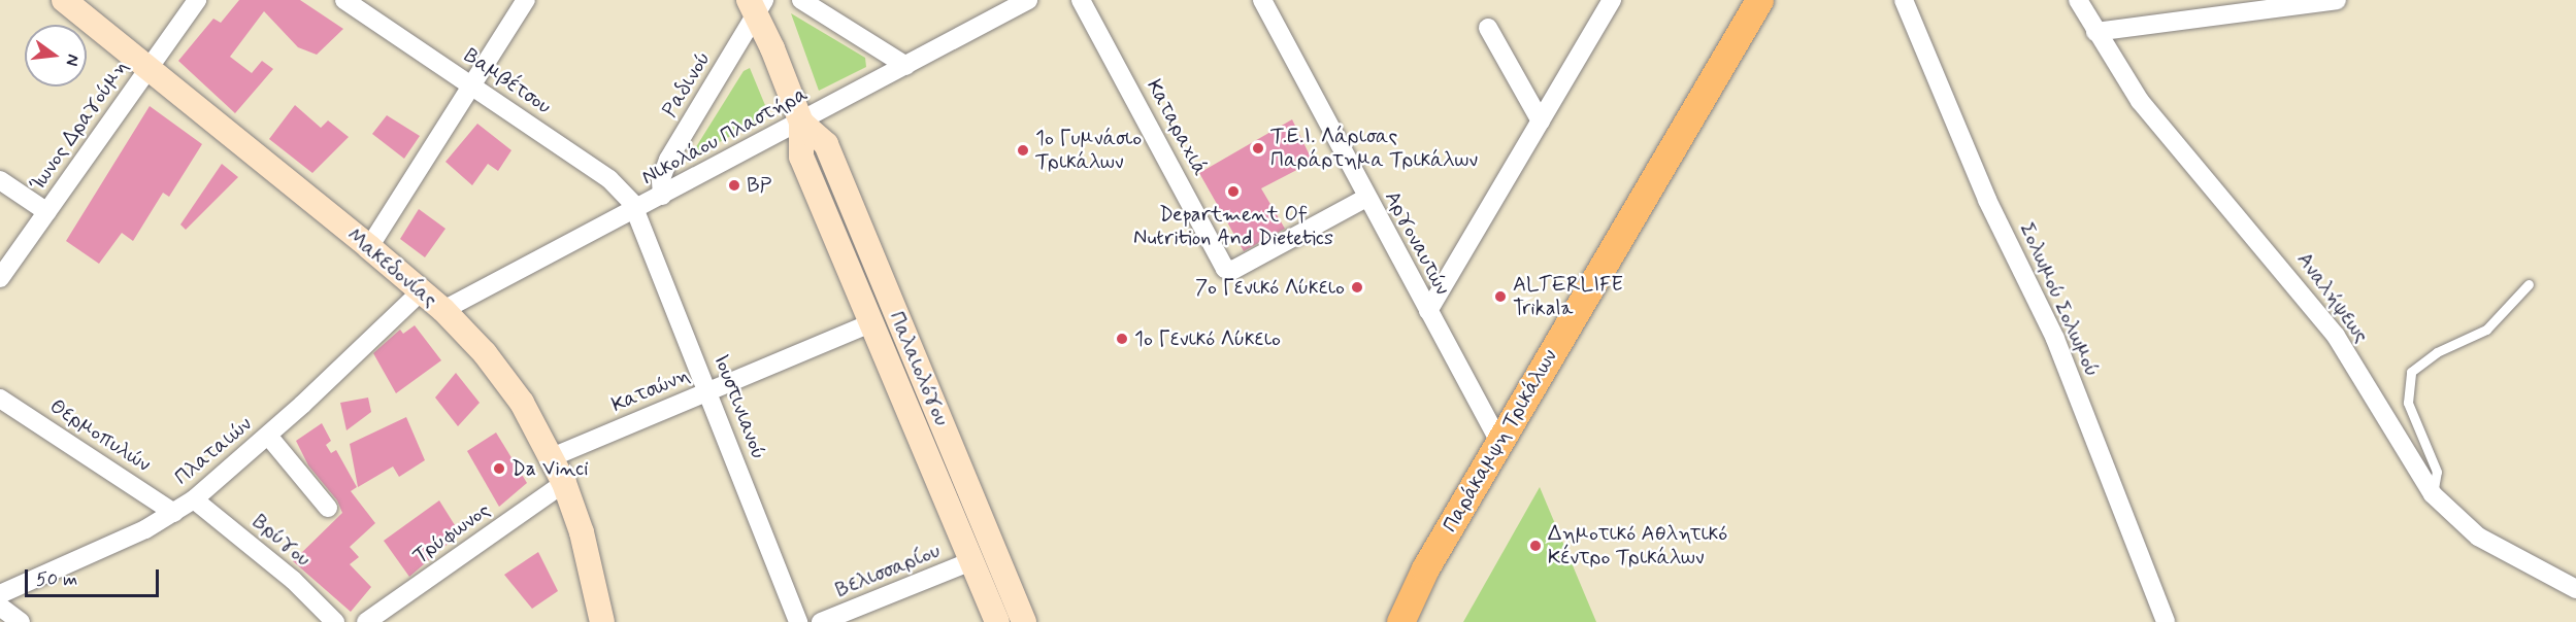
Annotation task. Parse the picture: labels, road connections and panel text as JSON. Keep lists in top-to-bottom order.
{
  "streets": {
    "main road": ["Μακεδονίας", "Παλαιολόγου", "Παράκαμψη Τρικάλων"],
    "street": [
      "Βαμβέτσου",
      "Ραδινού",
      "Ίωνος Δραγούμη",
      "Καταραχιά",
      "Νικολάου Πλαστήρα",
      "Αργοναυτών",
      "Αναλήψεως",
      "Σολωμού Σολωμού",
      "Κατσώνη",
      "Ιουστινιανού",
      "Θερμοπυλών",
      "Πλαταιών",
      "Τρύφωνος",
      "Βρύγου",
      "Βελισσαρίου"
    ]
  },
  "crossings": [
    ["Βαμβέτσου", "Νικολάου Πλαστήρα"],
    ["Βαμβέτσου", "Ιουστινιανού"],
    ["Ραδινού", "Νικολάου Πλαστήρα"],
    ["Ραδινού", "Παλαιολόγου"],
    ["Ίωνος Δραγούμη", "Μακεδονίας"],
    ["Καταραχιά", "Αργοναυτών"],
    ["Νικολάου Πλαστήρα", "Μακεδονίας"],
    ["Νικολάου Πλαστήρα", "Παλαιολόγου"],
    ["Νικολάου Πλαστήρα", "Ιουστινιανού"],
    ["Αργοναυτών", "Παράκαμψη Τρικάλων"],
    ["Μακεδονίας", "Κατσώνη"],
    ["Μακεδονίας", "Πλαταιών"],
    ["Μακεδονίας", "Τρύφωνος"],
    ["Παλαιολόγου", "Κατσώνη"],
    ["Παλαιολόγου", "Βελισσαρίου"],
    ["Κατσώνη", "Ιουστινιανού"],
    ["Θερμοπυλών", "Πλαταιών"],
    ["Πλαταιών", "Βρύγου"]
  ],
  "places": [
    "Τ.Ε.Ι. Λάρισας Παράρτημα Τρικάλων",
    "1ο Γυμνάσιο Τρικάλων",
    "BP",
    "Department Of Nutrition And Dietetics",
    "7ο Γενικό Λύκειο",
    "ALTERLIFE Trikala",
    "1ο Γενικό Λύκειο",
    "Da Vinci",
    "Δημοτικό Αθλητικό Κέντρο Τρικάλων"
  ],
  "scale_bar": "50 m",
  "north": "right"
}
